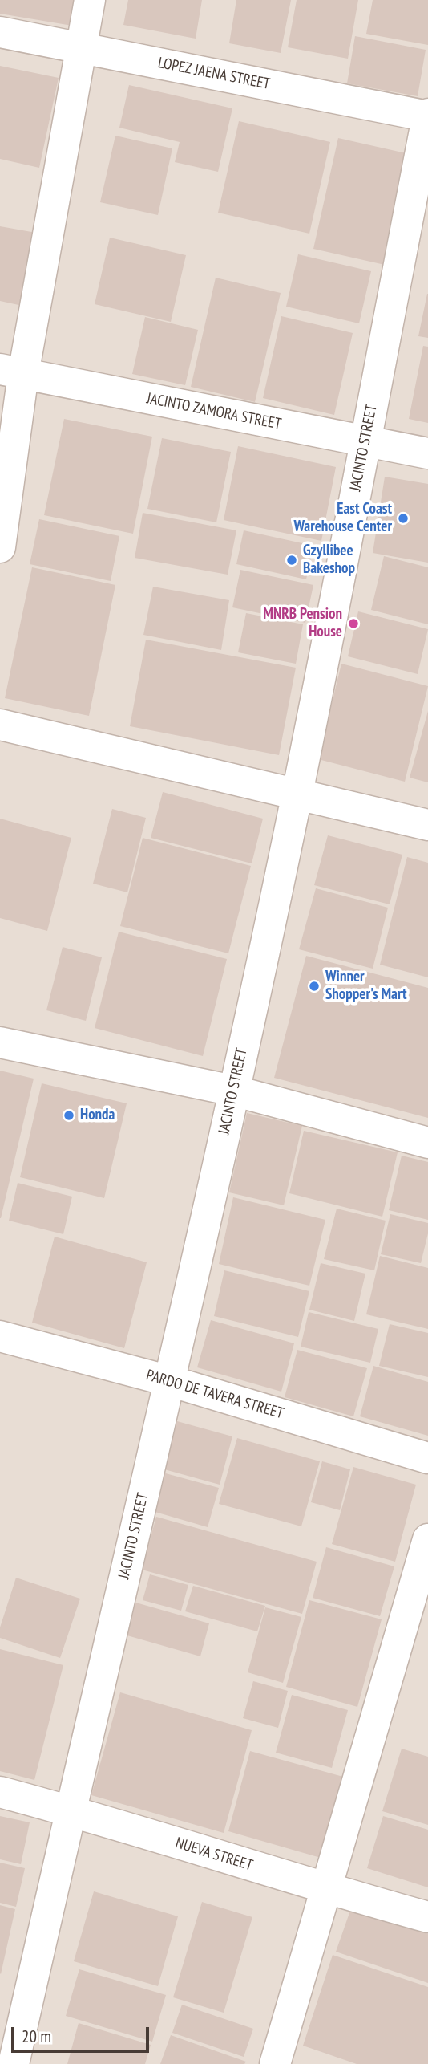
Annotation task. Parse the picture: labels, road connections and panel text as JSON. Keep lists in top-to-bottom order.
{
  "streets": {
    "street": [
      "LOPEZ JAENA STREET",
      "JACINTO ZAMORA STREET",
      "JACINTO STREET",
      "PARDO DE TAVERA STREET",
      "NUEVA STREET"
    ]
  },
  "crossings": [
    ["LOPEZ JAENA STREET", "JACINTO STREET"],
    ["JACINTO ZAMORA STREET", "JACINTO STREET"],
    ["JACINTO STREET", "PARDO DE TAVERA STREET"],
    ["JACINTO STREET", "NUEVA STREET"]
  ],
  "places": [
    "East Coast Warehouse Center",
    "Gzyllibee Bakeshop",
    "MNRB Pension House",
    "Winner Shopper's Mart",
    "Honda"
  ],
  "scale_bar": "20 m"
}
